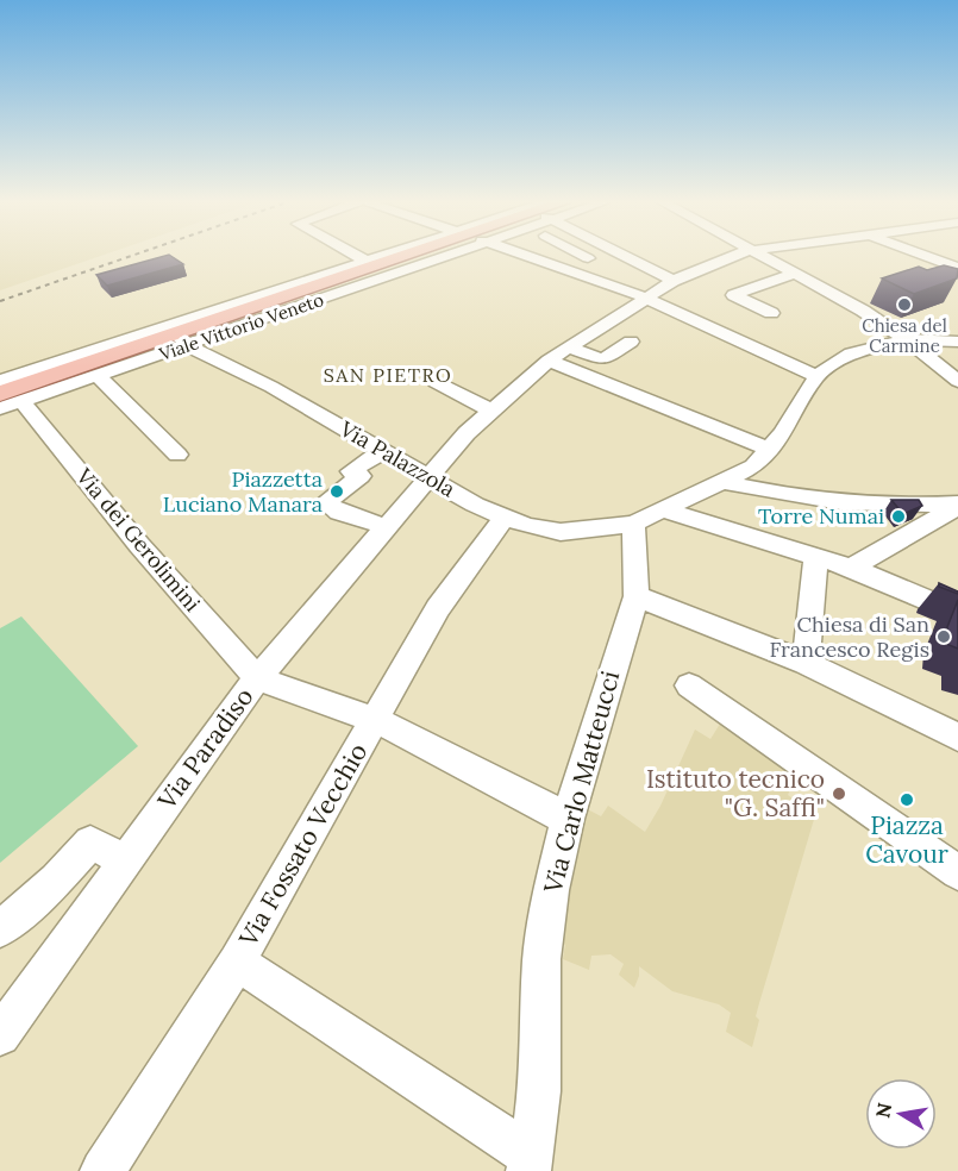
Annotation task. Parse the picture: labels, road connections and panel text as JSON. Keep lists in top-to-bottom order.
{
  "streets": {
    "main road": ["Viale Vittorio Veneto"],
    "street": [
      "Via Palazzola",
      "Via dei Gerolimini",
      "Via Paradiso",
      "Via Carlo Matteucci",
      "Via Fossato Vecchio"
    ]
  },
  "crossings": [
    ["Viale Vittorio Veneto", "Via Palazzola"],
    ["Viale Vittorio Veneto", "Via dei Gerolimini"],
    ["Via Palazzola", "Via Paradiso"],
    ["Via Palazzola", "Via Carlo Matteucci"],
    ["Via Palazzola", "Via Fossato Vecchio"],
    ["Via dei Gerolimini", "Via Paradiso"]
  ],
  "districts": ["SAN PIETRO"],
  "places": [
    "Chiesa del Carmine",
    "Piazzetta Luciano Manara",
    "Torre Numai",
    "Chiesa di San Francesco Regis",
    "Istituto tecnico \"G. Saffi\"",
    "Piazza Cavour"
  ],
  "north": "left"
}
